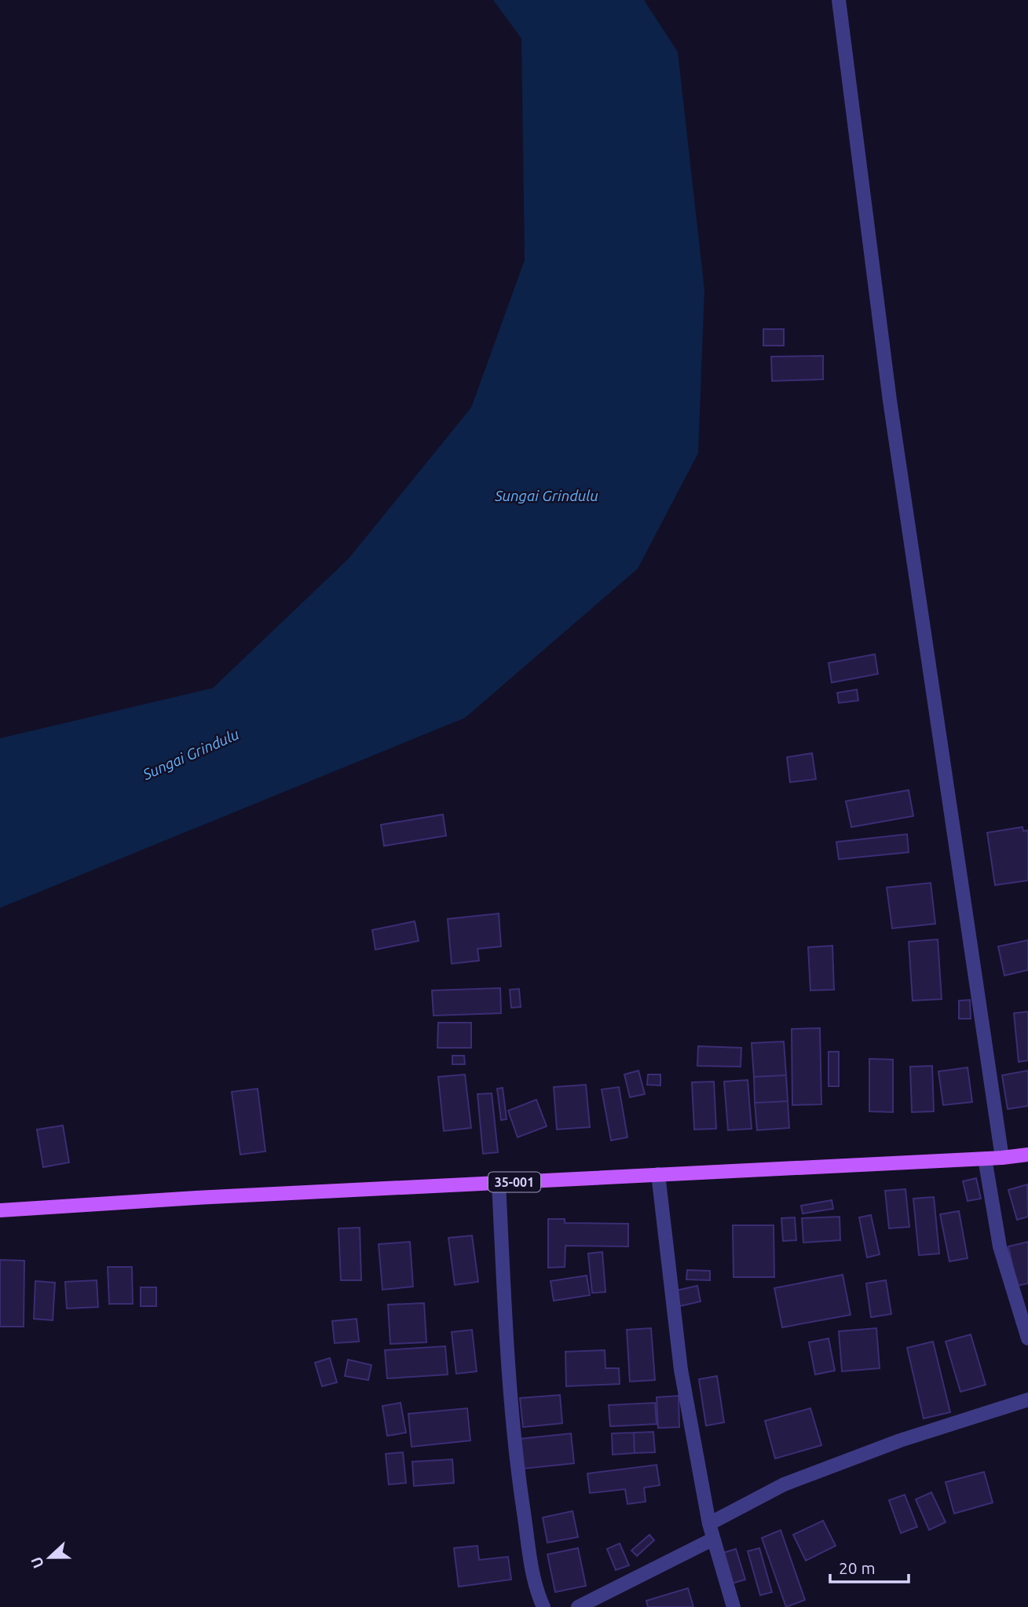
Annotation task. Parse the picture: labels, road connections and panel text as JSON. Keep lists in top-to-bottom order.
{
  "streets": {
    "main road": ["35-001"]
  },
  "water": ["Sungai Grindulu"],
  "scale_bar": "20 m",
  "north": "left"
}
